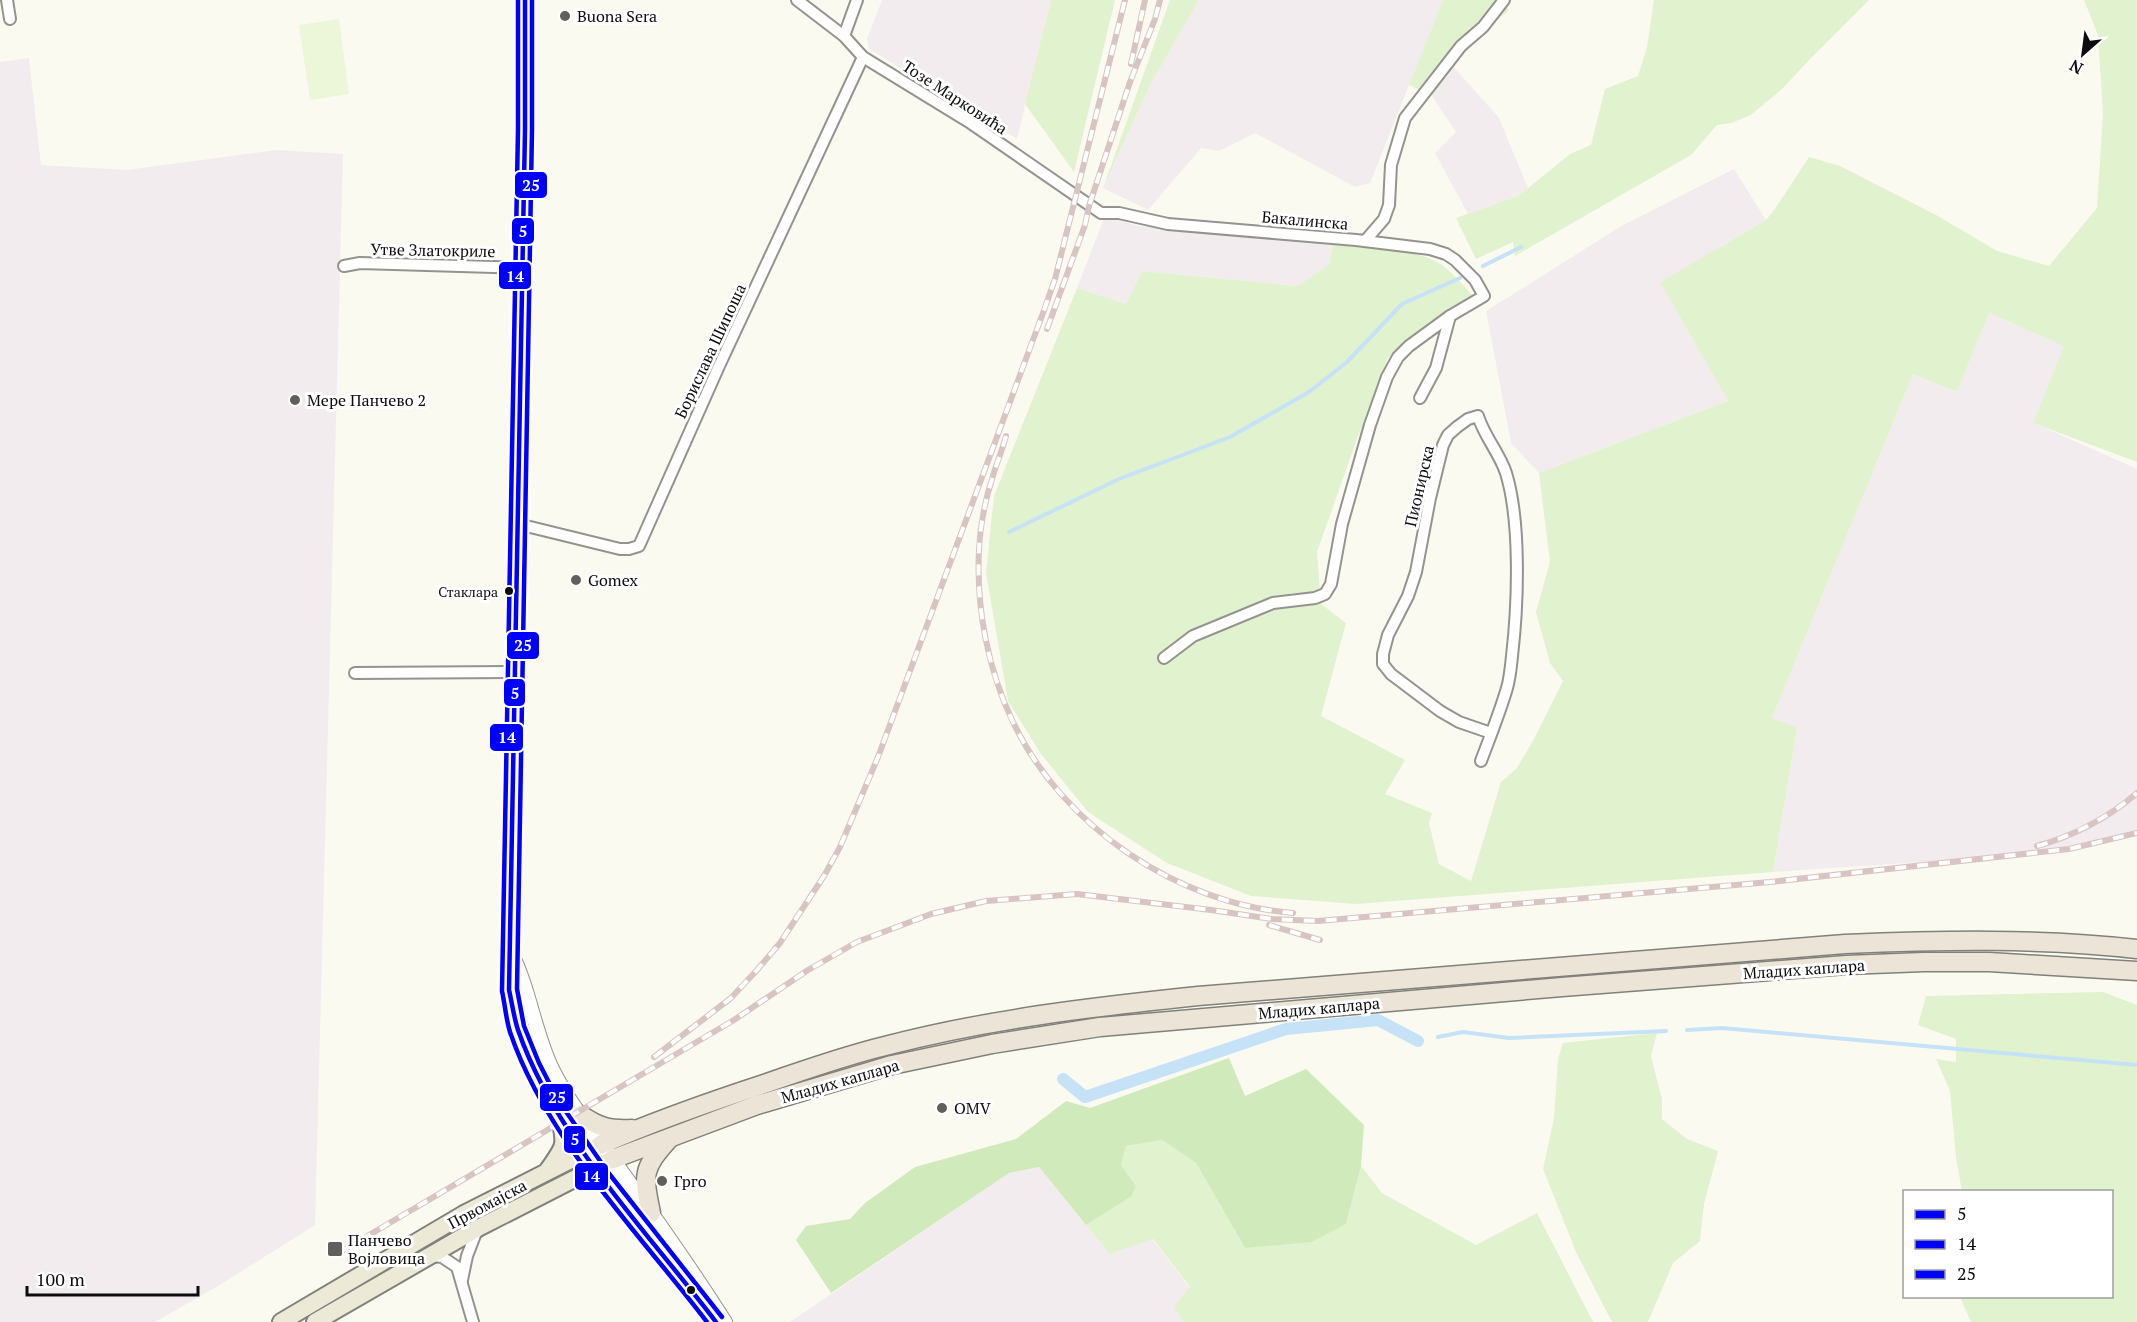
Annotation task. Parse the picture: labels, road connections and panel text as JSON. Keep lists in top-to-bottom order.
{
  "streets": {
    "highway": ["Младих каплара"],
    "main road": ["Првомајска"],
    "street": [
      "Тозе Марковића",
      "Бакалинска",
      "Утве Златокриле",
      "Борислава Шипоша",
      "Пионирска"
    ]
  },
  "crossings": [
    ["Тозе Марковића", "Бакалинска"],
    ["Тозе Марковића", "Борислава Шипоша"],
    ["Младих каплара", "Првомајска"]
  ],
  "places": {
    "other": [
      "Buona Sera",
      "Мере Панчево 2",
      "Gomex",
      "Стаклара",
      "OMV",
      "Грго"
    ],
    "transit": ["Панчево Војловица"]
  },
  "lines": ["transit line 5", "transit line 14", "transit line 25"],
  "legend": ["5", "14", "25"],
  "scale_bar": "100 m",
  "north": "bottom left"
}
